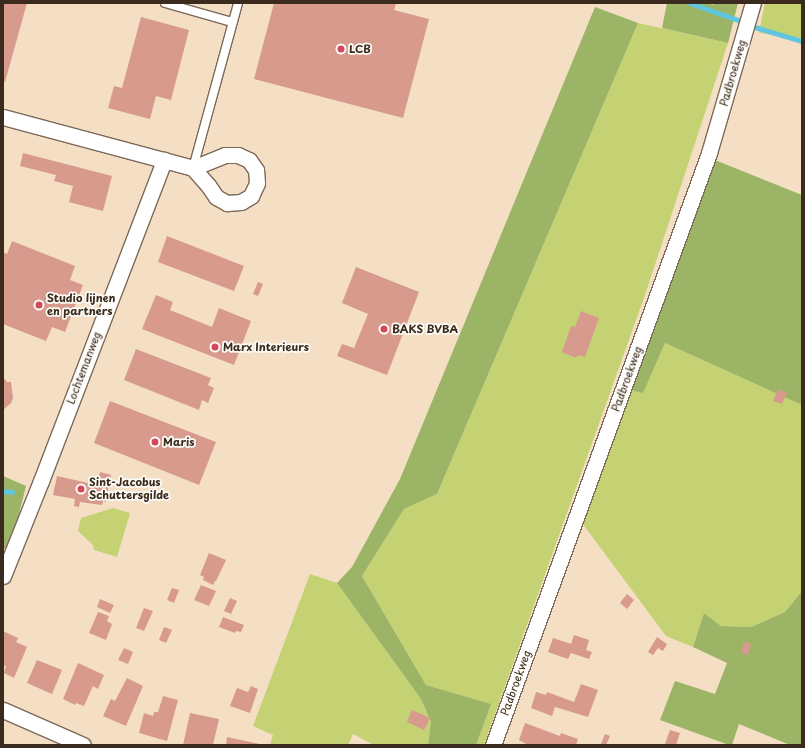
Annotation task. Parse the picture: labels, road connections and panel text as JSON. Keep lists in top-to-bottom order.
{
  "streets": {
    "street": ["Padbroekweg", "Lochtemanweg"]
  },
  "places": [
    "LCB",
    "Studio lijnen en partners",
    "BAKS BVBA",
    "Marx Interieurs",
    "Maris",
    "Sint-Jacobus Schuttersgilde"
  ]
}
